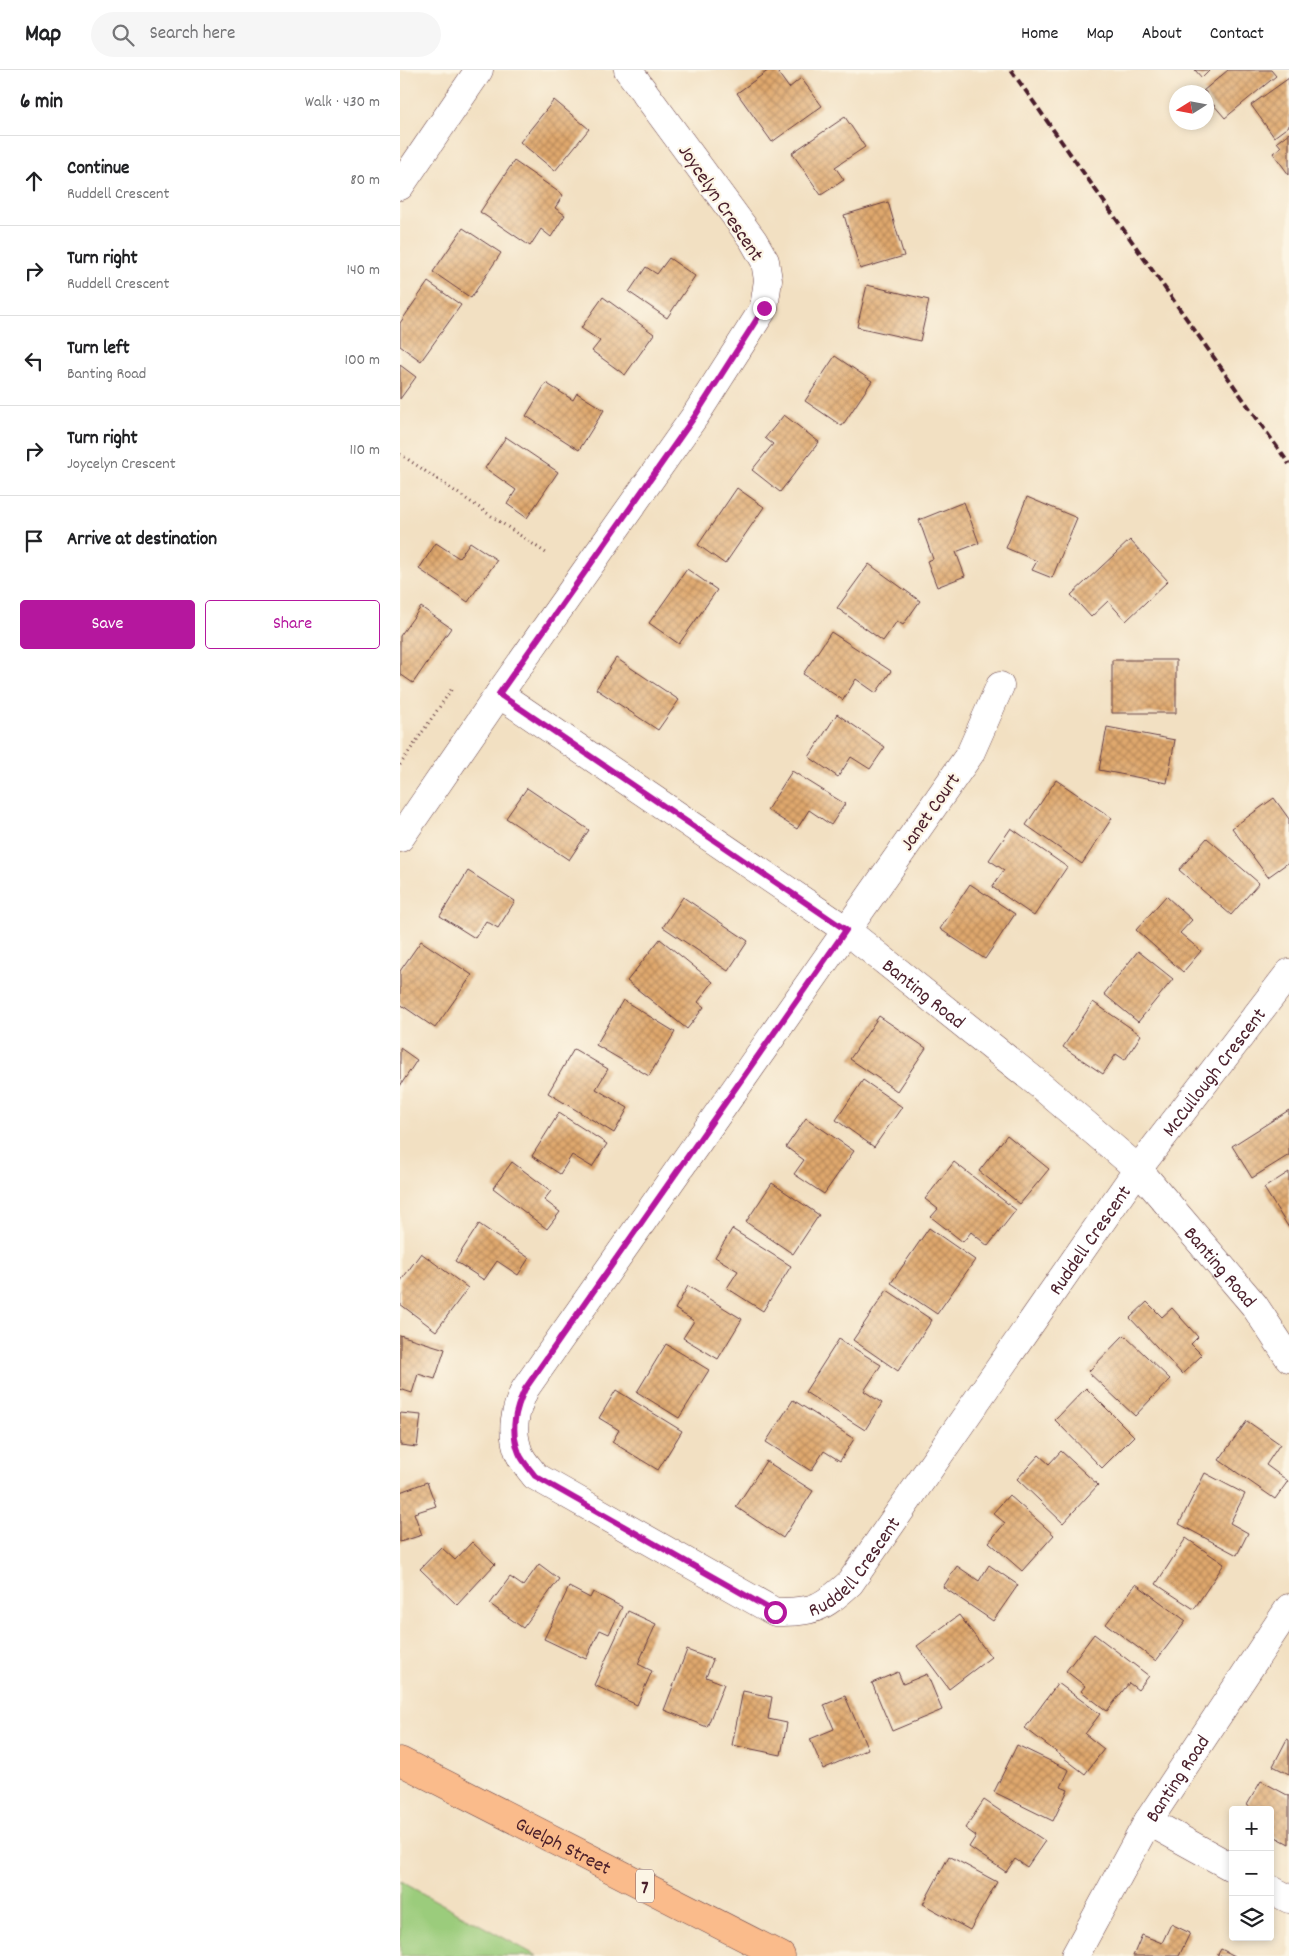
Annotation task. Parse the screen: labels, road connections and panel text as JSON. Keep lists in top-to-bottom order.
{
  "streets": {
    "main road": ["Guelph Street", "7"],
    "street": [
      "Joycelyn Crescent",
      "Janet Court",
      "Banting Road",
      "McCullough Crescent",
      "Ruddell Crescent"
    ]
  },
  "crossings": [
    ["Joycelyn Crescent", "Banting Road"],
    ["Janet Court", "Banting Road"],
    ["Janet Court", "Ruddell Crescent"],
    ["Banting Road", "McCullough Crescent"],
    ["Banting Road", "Ruddell Crescent"],
    ["McCullough Crescent", "Ruddell Crescent"]
  ],
  "north": "left",
  "page": {
    "header": "Map",
    "search": "Search here",
    "nav": [
      "Home",
      "Map",
      "About",
      "Contact"
    ],
    "heading": ["6 min", "Walk · 430 m"],
    "list": [
      ["Continue", "Ruddell Crescent", "80 m"],
      ["Turn right", "Ruddell Crescent", "140 m"],
      ["Turn left", "Banting Road", "100 m"],
      ["Turn right", "Joycelyn Crescent", "110 m"],
      "Arrive at destination"
    ],
    "buttons": ["Save", "Share"],
    "map_buttons": ["+", "−"]
  }
}
